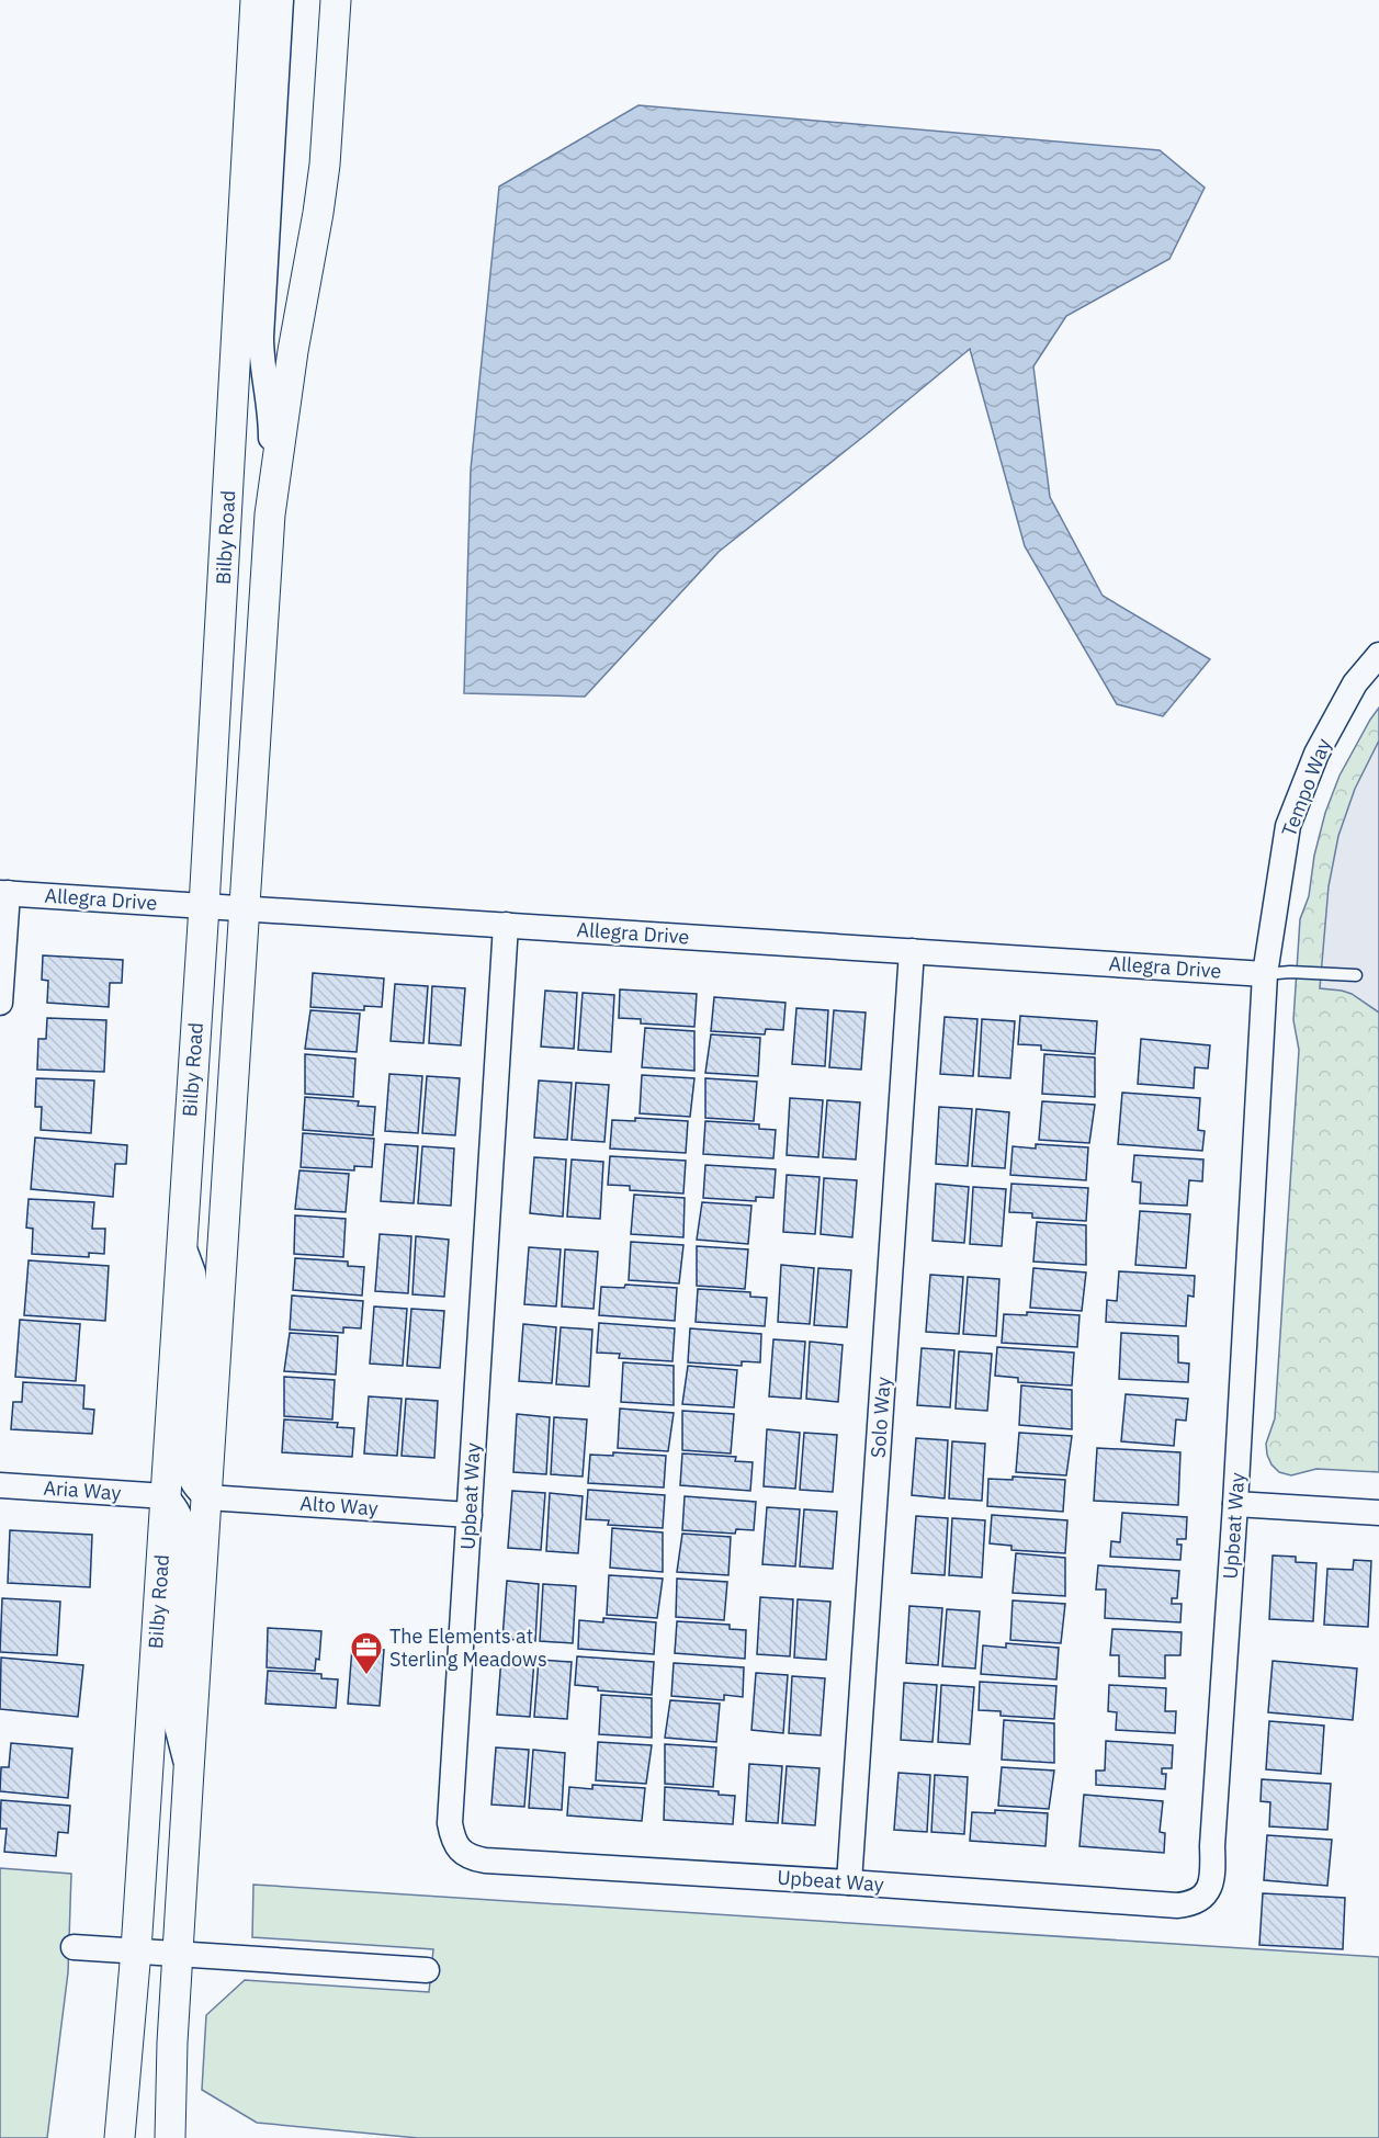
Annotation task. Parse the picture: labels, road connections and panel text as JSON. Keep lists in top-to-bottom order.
{
  "streets": {
    "street": [
      "Bilby Road",
      "Tempo Way",
      "Allegra Drive",
      "Solo Way",
      "Aria Way",
      "Upbeat Way",
      "Alto Way"
    ]
  },
  "crossings": [
    ["Bilby Road", "Allegra Drive"],
    ["Bilby Road", "Aria Way"],
    ["Bilby Road", "Alto Way"],
    ["Tempo Way", "Allegra Drive"],
    ["Tempo Way", "Upbeat Way"],
    ["Allegra Drive", "Solo Way"],
    ["Allegra Drive", "Upbeat Way"],
    ["Solo Way", "Upbeat Way"],
    ["Upbeat Way", "Alto Way"]
  ],
  "places": {
    "office": ["The Elements at Sterling Meadows"]
  }
}
